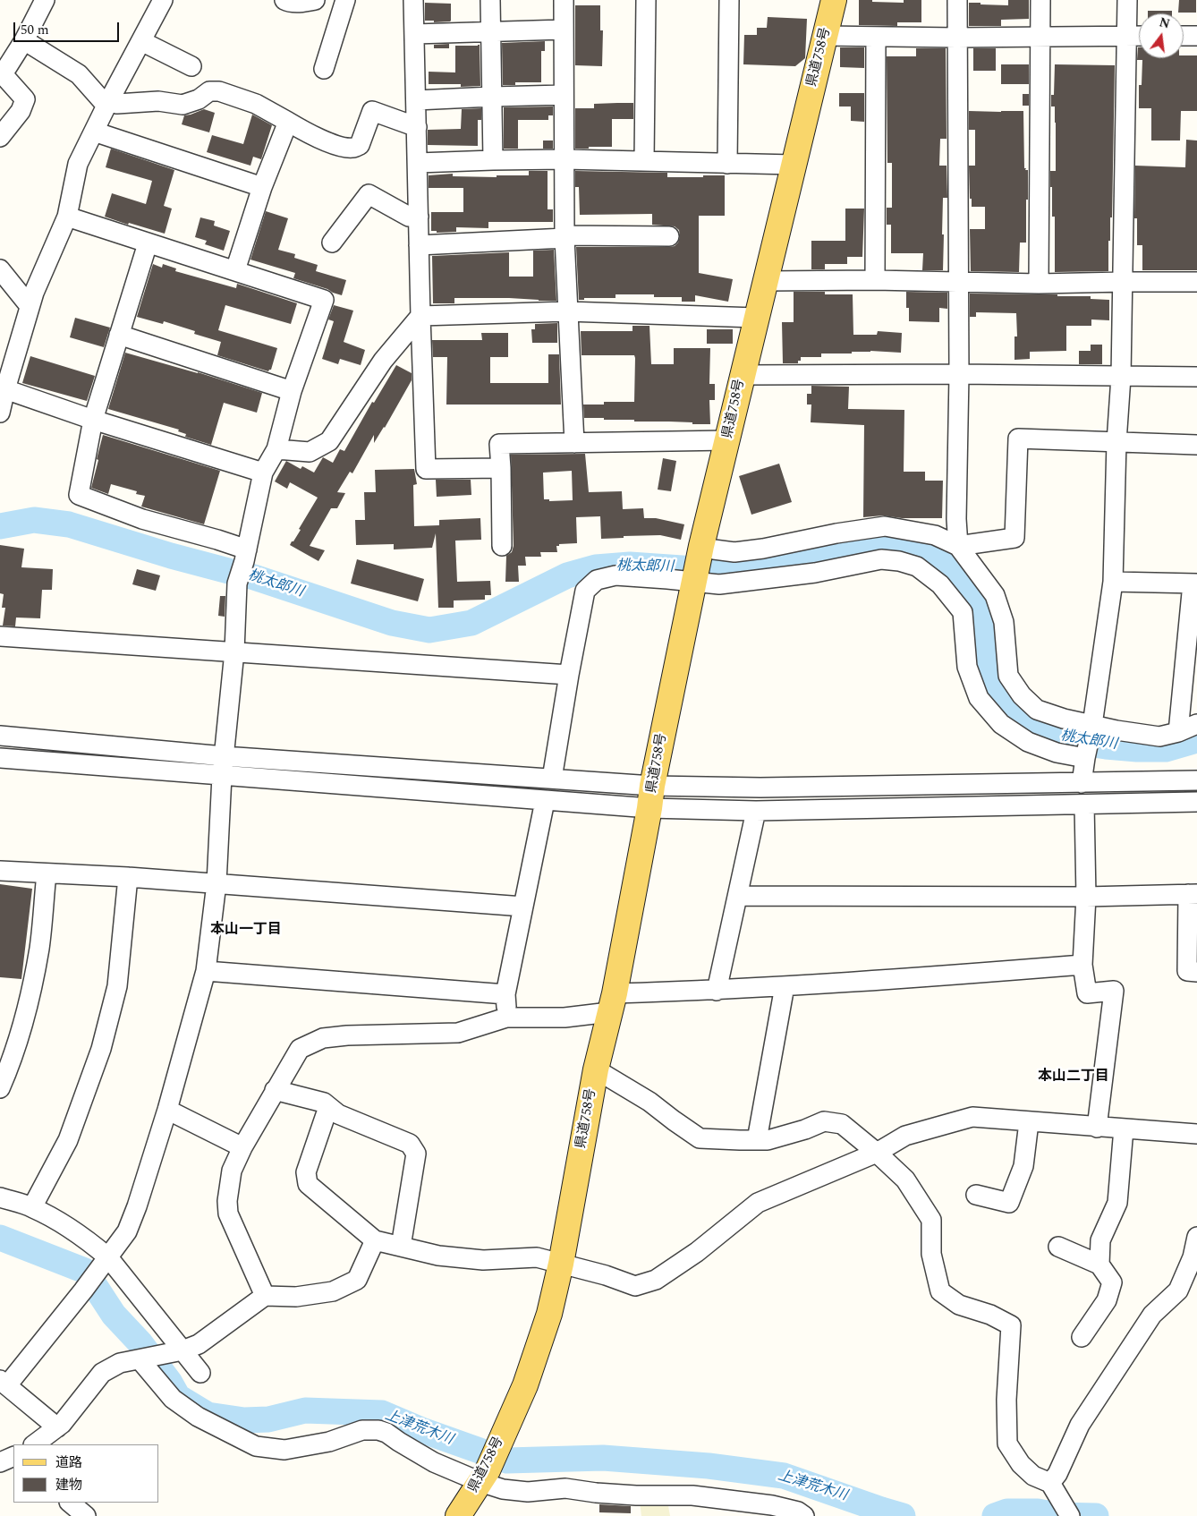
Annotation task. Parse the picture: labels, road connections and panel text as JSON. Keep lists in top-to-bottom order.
{
  "streets": {
    "main road": ["県道758号"]
  },
  "districts": ["本山一丁目", "本山二丁目"],
  "water": ["桃太郎川", "上津荒木川"],
  "legend": ["道路", "建物"],
  "scale_bar": "50 m",
  "north": "top"
}
